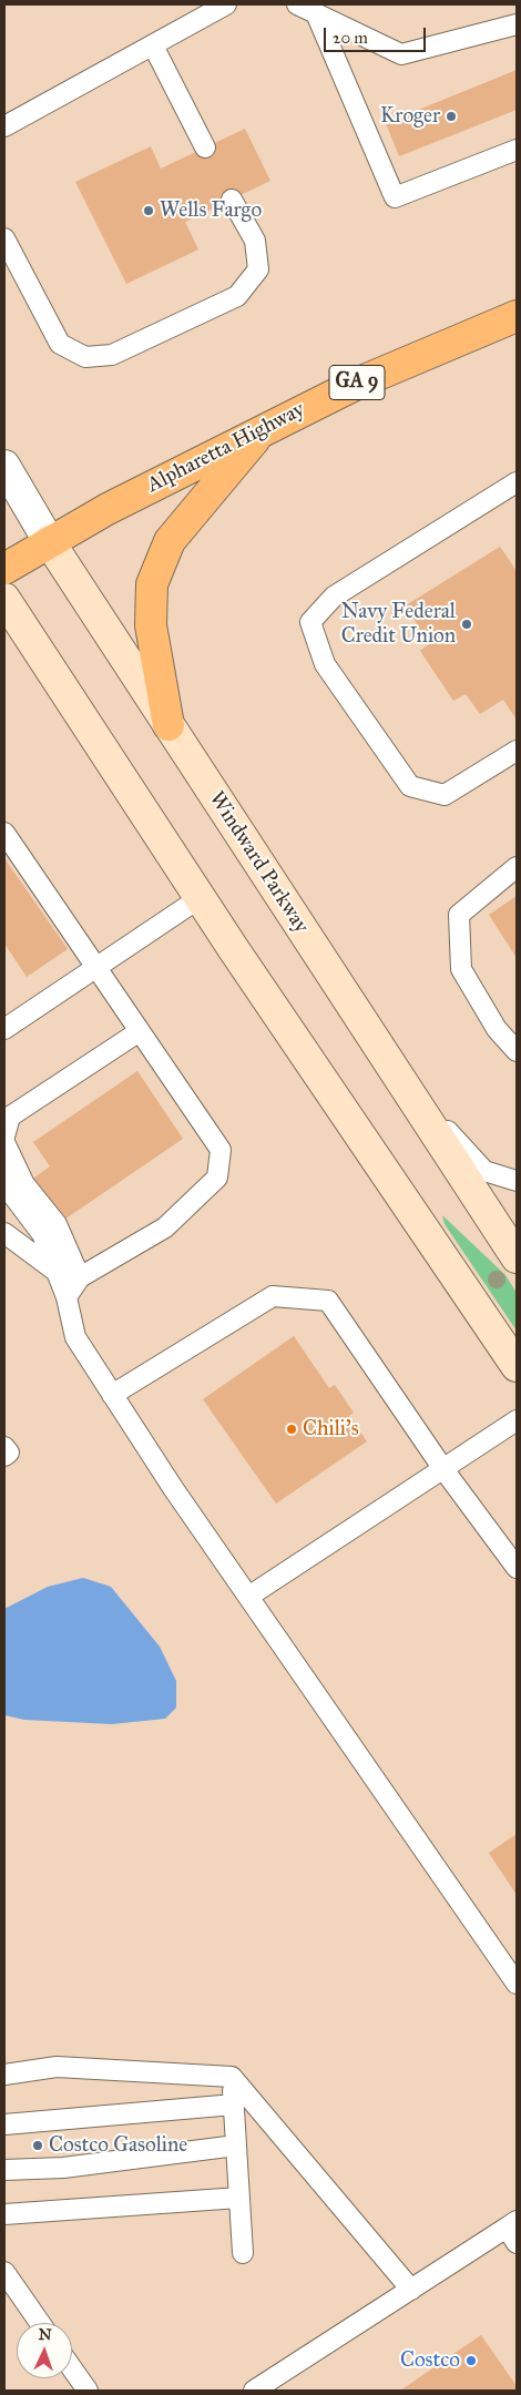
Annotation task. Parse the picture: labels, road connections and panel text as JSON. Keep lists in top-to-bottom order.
{
  "streets": {
    "main road": ["GA 9", "Alpharetta Highway", "Windward Parkway"]
  },
  "crossings": [
    ["Alpharetta Highway", "Windward Parkway"]
  ],
  "places": [
    "Kroger",
    "Wells Fargo",
    "Navy Federal Credit Union",
    "Chili's",
    "Costco Gasoline",
    "Costco"
  ],
  "scale_bar": "20 m",
  "north": "top"
}
